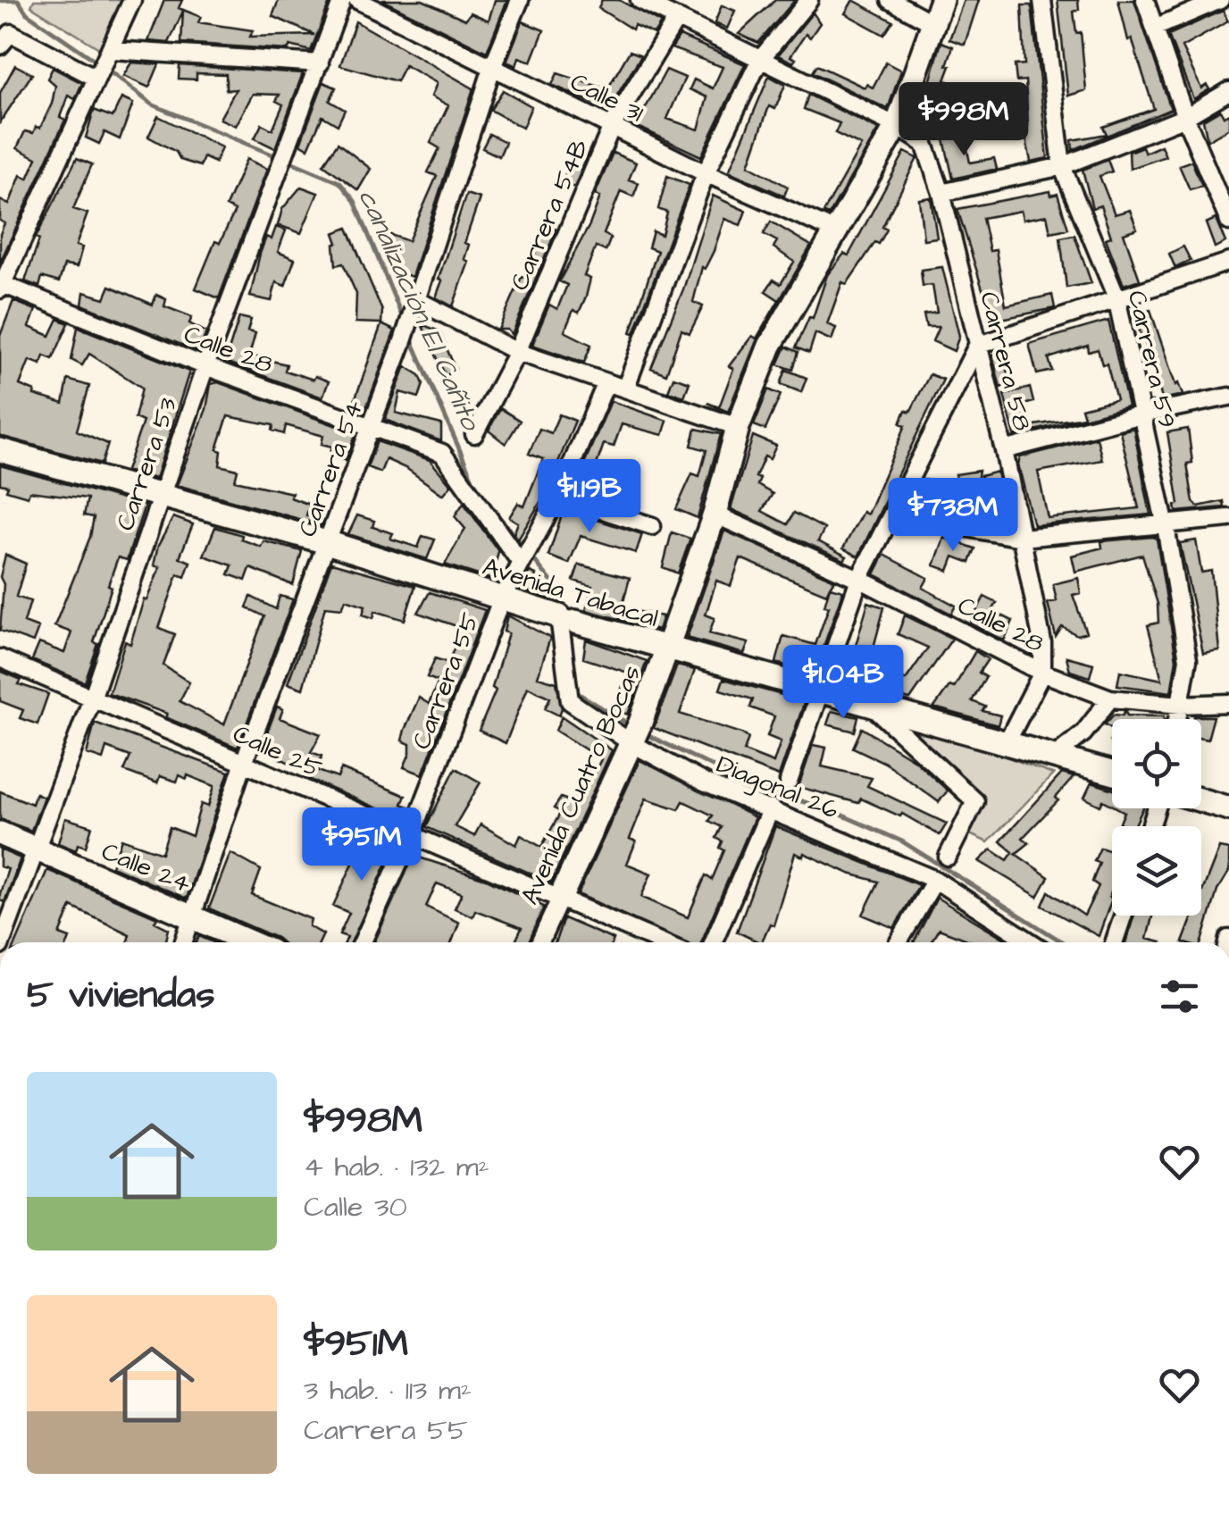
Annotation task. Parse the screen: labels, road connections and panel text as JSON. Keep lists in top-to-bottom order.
{
  "streets": {
    "street": [
      "Calle 31",
      "Carrera 54B",
      "Calle 28",
      "Carrera 59",
      "Carrera 58",
      "Carrera 53",
      "Carrera 54",
      "Avenida Tabacal",
      "Carrera 55",
      "Calle 25",
      "Avenida Cuatro Bocas",
      "Diagonal 26",
      "Calle 24"
    ]
  },
  "crossings": [
    ["Calle 31", "Carrera 54B"],
    ["Calle 31", "Carrera 54"],
    ["Calle 31", "Avenida Cuatro Bocas"],
    ["Calle 28", "Carrera 59"],
    ["Calle 28", "Carrera 58"],
    ["Calle 28", "Carrera 53"],
    ["Calle 28", "Carrera 54"],
    ["Calle 28", "Carrera 55"],
    ["Calle 28", "Avenida Cuatro Bocas"],
    ["Carrera 58", "Avenida Cuatro Bocas"],
    ["Carrera 53", "Avenida Tabacal"],
    ["Carrera 53", "Calle 25"],
    ["Carrera 53", "Calle 24"],
    ["Carrera 54", "Avenida Tabacal"],
    ["Carrera 54", "Calle 25"],
    ["Carrera 54", "Calle 24"],
    ["Avenida Tabacal", "Carrera 55"],
    ["Avenida Tabacal", "Avenida Cuatro Bocas"],
    ["Avenida Tabacal", "Diagonal 26"],
    ["Carrera 55", "Calle 25"],
    ["Calle 25", "Avenida Cuatro Bocas"],
    ["Avenida Cuatro Bocas", "Diagonal 26"]
  ],
  "water": ["canalización El Cañito"],
  "page": {
    "price": [
      "$998M",
      "$1.19B",
      "$738M",
      "$1.04B",
      "$951M"
    ],
    "heading": "5 viviendas",
    "list": [
      {
        "name": "$998M",
        "note": "4 hab. · 132 m² · Calle 30"
      },
      {
        "name": "$951M",
        "note": "3 hab. · 113 m² · Carrera 55"
      }
    ]
  }
}
